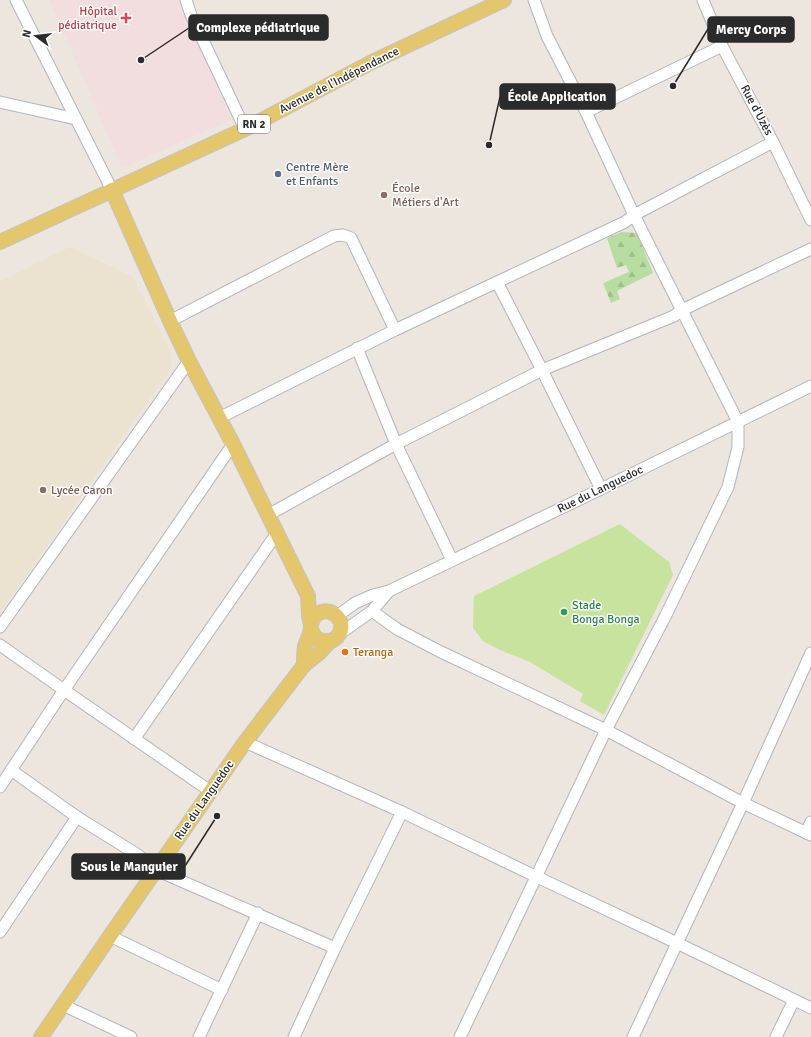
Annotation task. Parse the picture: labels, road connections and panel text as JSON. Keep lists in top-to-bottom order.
{
  "streets": {
    "main road": ["Avenue de l'Indépendance", "RN 2", "Rue du Languedoc"],
    "street": ["Rue d'Uzès"]
  },
  "places": {
    "health": ["Hôpital pédiatrique"],
    "other": [
      "Complexe pédiatrique",
      "Mercy Corps",
      "École Application",
      "Centre Mère et Enfants",
      "École Métiers d'Art",
      "Lycée Caron",
      "Stade Bonga Bonga",
      "Teranga",
      "Sous le Manguier"
    ]
  },
  "north": "left"
}
